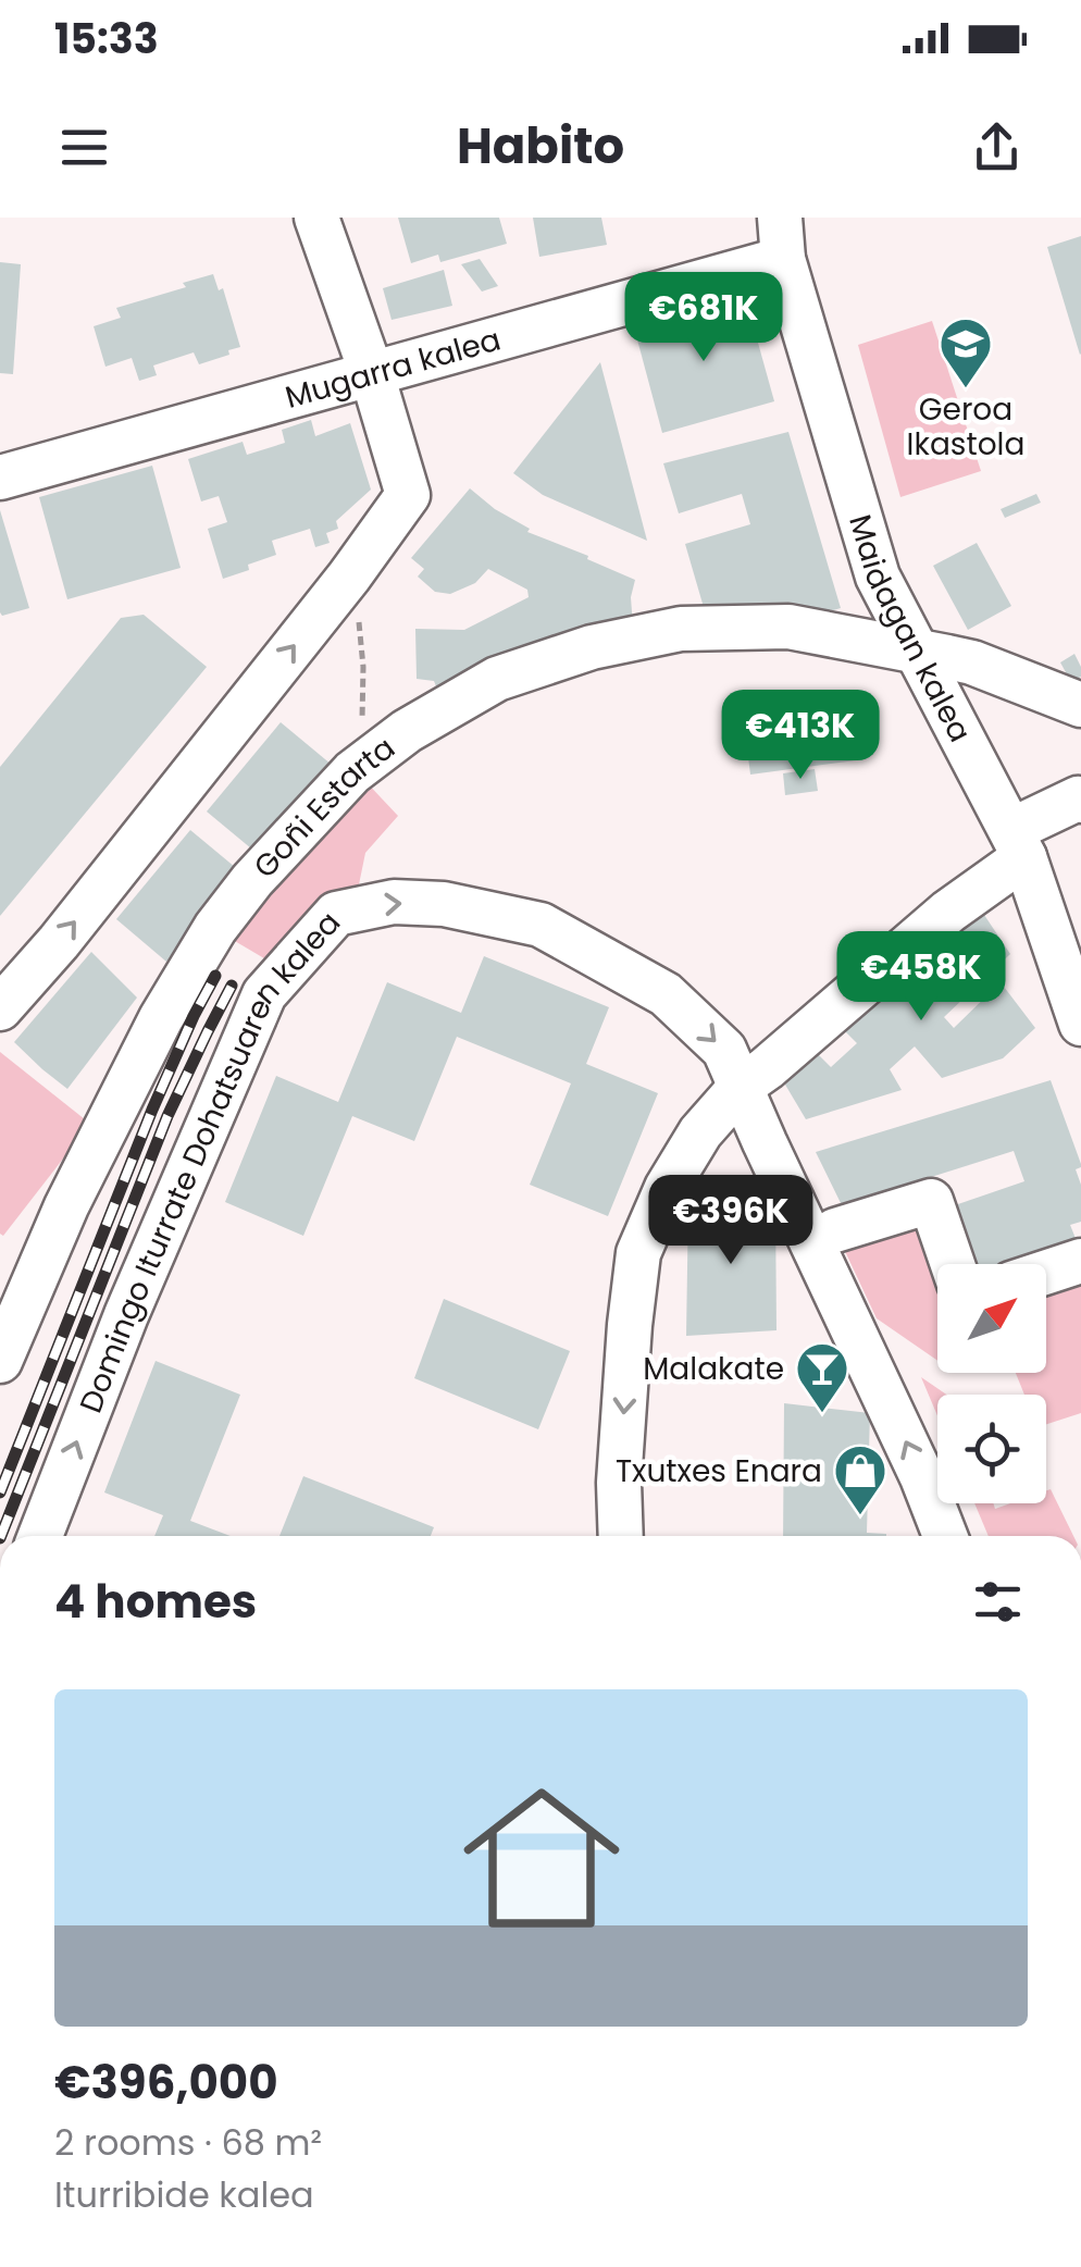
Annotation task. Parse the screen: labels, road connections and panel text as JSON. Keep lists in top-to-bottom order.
{
  "streets": {
    "street": [
      "Mugarra kalea",
      "Maidagan kalea",
      "Goñi Estarta",
      "Domingo Iturrate Dohatsuaren kalea"
    ]
  },
  "crossings": [
    ["Mugarra kalea", "Maidagan kalea"],
    ["Maidagan kalea", "Goñi Estarta"]
  ],
  "places": {
    "school or university": ["Geroa Ikastola"],
    "bar": ["Malakate"],
    "shop": ["Txutxes Enara"]
  },
  "north": "top right",
  "page": {
    "status": "15:33",
    "header": "Habito",
    "price": [
      "€681K",
      "€413K",
      "€458K",
      "€396K"
    ],
    "heading": "4 homes",
    "list": [
      {
        "name": "€396,000",
        "note": "2 rooms · 68 m² · Iturribide kalea"
      }
    ]
  }
}
